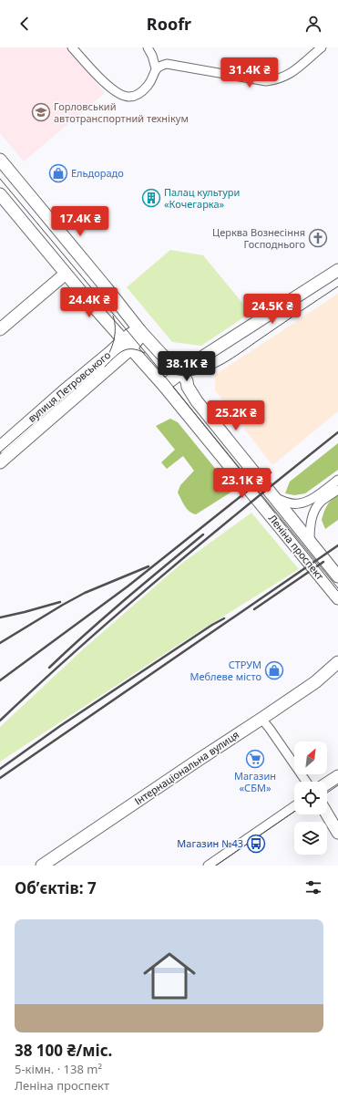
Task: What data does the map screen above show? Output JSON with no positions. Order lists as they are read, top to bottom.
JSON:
{
  "streets": {
    "main road": ["вулиця Петровського", "Леніна проспект", "Інтернаціональна вулиця"]
  },
  "crossings": [
    ["вулиця Петровського", "Леніна проспект"]
  ],
  "places": {
    "school or university": ["Горловський автотранспортний технікум"],
    "shop": ["Ельдорадо", "СТРУМ Меблеве місто"],
    "building": ["Палац культури «Кочегарка»"],
    "church": ["Церква Вознесіння Господнього"],
    "supermarket": ["Магазин «СБМ»"],
    "bus stop": ["Магазин №43"]
  },
  "north": "top right",
  "page": {
    "header": "Roofr",
    "price": [
      "31.4K ₴",
      "17.4K ₴",
      "24.4K ₴",
      "24.5K ₴",
      "38.1K ₴",
      "25.2K ₴",
      "23.1K ₴"
    ],
    "heading": "Об’єктів: 7",
    "list": [
      {
        "name": "38 100 ₴/міс.",
        "note": "5-кімн. · 138 m² · Леніна проспект"
      }
    ]
  }
}
